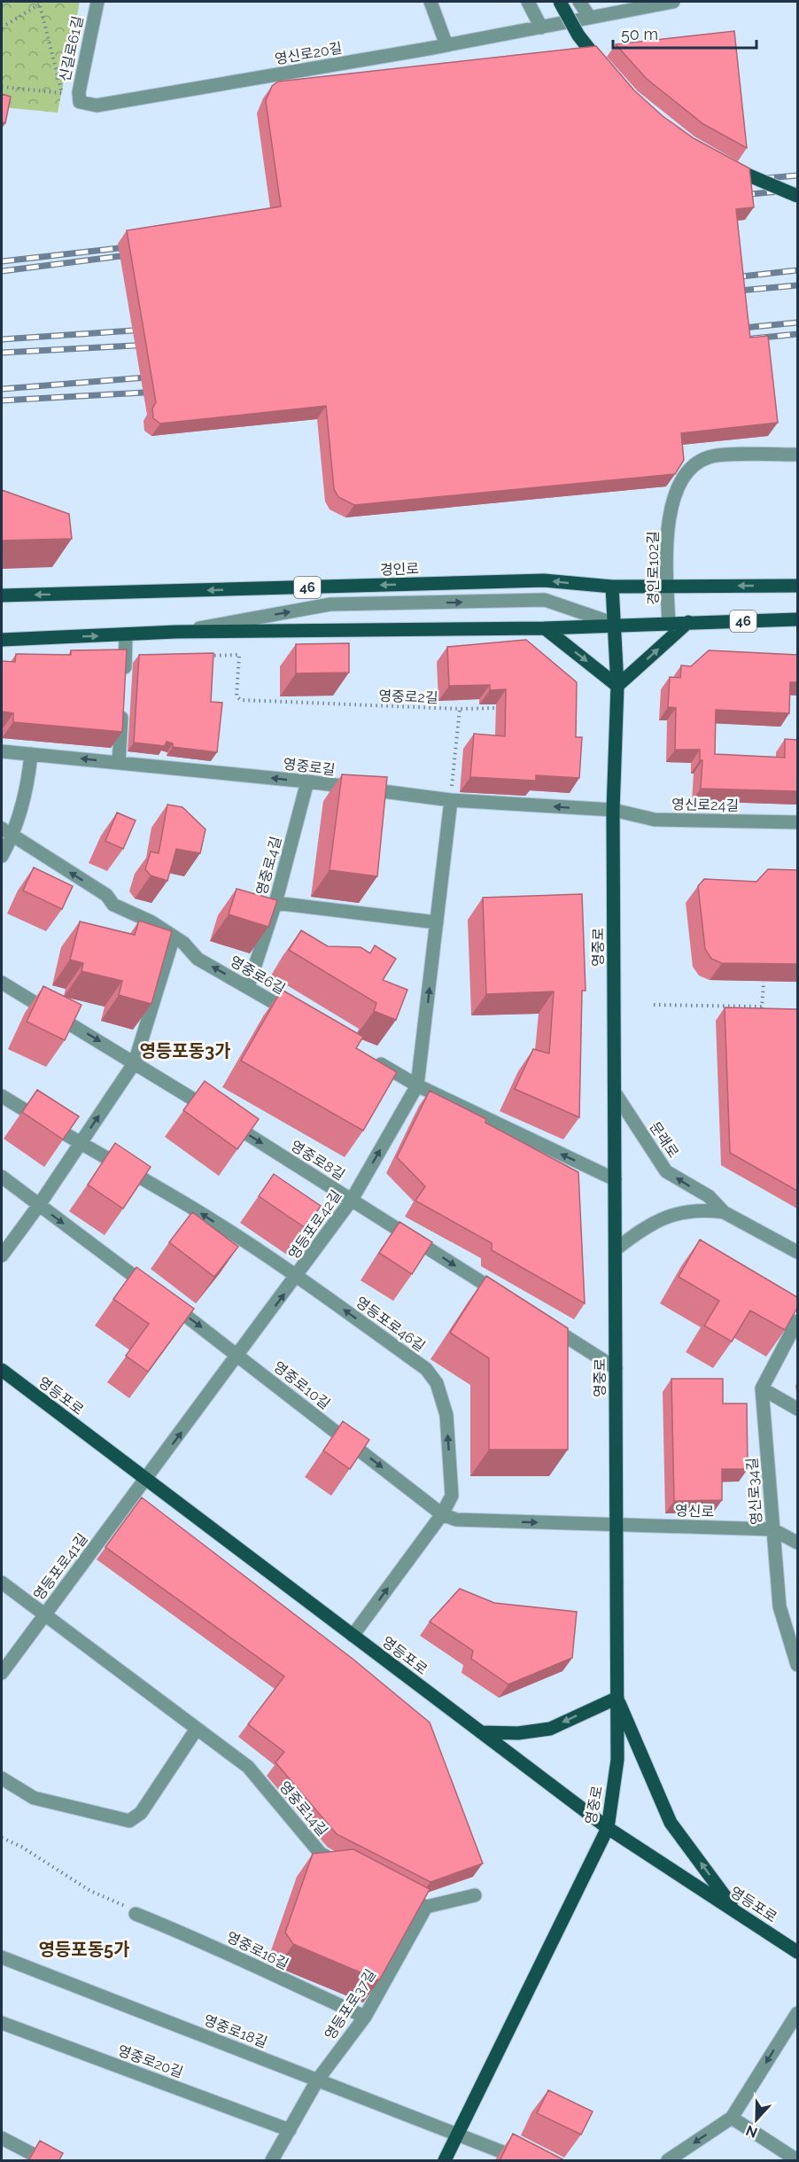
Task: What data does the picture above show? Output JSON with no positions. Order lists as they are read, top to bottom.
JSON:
{
  "streets": {
    "main road": [
      "경인로",
      "46",
      "영중로",
      "영등포로"
    ],
    "street": [
      "신길로61길",
      "영신로20길",
      "경인로102길",
      "영중로길",
      "영신로24길",
      "영중로4길",
      "영중로6길",
      "문래로",
      "영중로8길",
      "영등포로42길",
      "영등포로46길",
      "영중로10길",
      "영신로34길",
      "영신로",
      "영등포로41길",
      "영중로14길",
      "영중로16길",
      "영등포로37길",
      "영중로18길",
      "영중로20길"
    ],
    "path": ["영중로2길"]
  },
  "crossings": [
    ["신길로61길", "영신로20길"],
    ["경인로102길", "경인로"],
    ["경인로102길", "46"],
    ["경인로", "영중로"],
    ["46", "영중로"],
    ["영중로길", "영신로24길"],
    ["영중로길", "영중로4길"],
    ["영중로길", "영중로"],
    ["영중로길", "영등포로42길"],
    ["영신로24길", "영중로"],
    ["영중로4길", "영중로6길"],
    ["영중로", "문래로"],
    ["영중로", "영중로10길"],
    ["영중로", "영등포로"],
    ["영중로", "영신로"],
    ["영중로", "영중로18길"],
    ["영중로8길", "영등포로42길"],
    ["영등포로42길", "영등포로46길"],
    ["영등포로42길", "영중로10길"],
    ["영등포로42길", "영등포로"],
    ["영등포로42길", "영등포로41길"],
    ["영등포로46길", "영중로10길"],
    ["영등포로46길", "영등포로"],
    ["영중로10길", "영신로"],
    ["영등포로", "영등포로41길"],
    ["영신로34길", "영신로"],
    ["영등포로41길", "영중로14길"],
    ["영중로16길", "영등포로37길"],
    ["영등포로37길", "영중로18길"],
    ["영등포로37길", "영중로20길"]
  ],
  "one_way": [
    "영중로길",
    "영중로6길",
    "영중로8길",
    "영등포로42길",
    "영중로10길"
  ],
  "districts": ["영등포동3가", "영등포동5가"],
  "scale_bar": "50 m",
  "north": "bottom"
}
